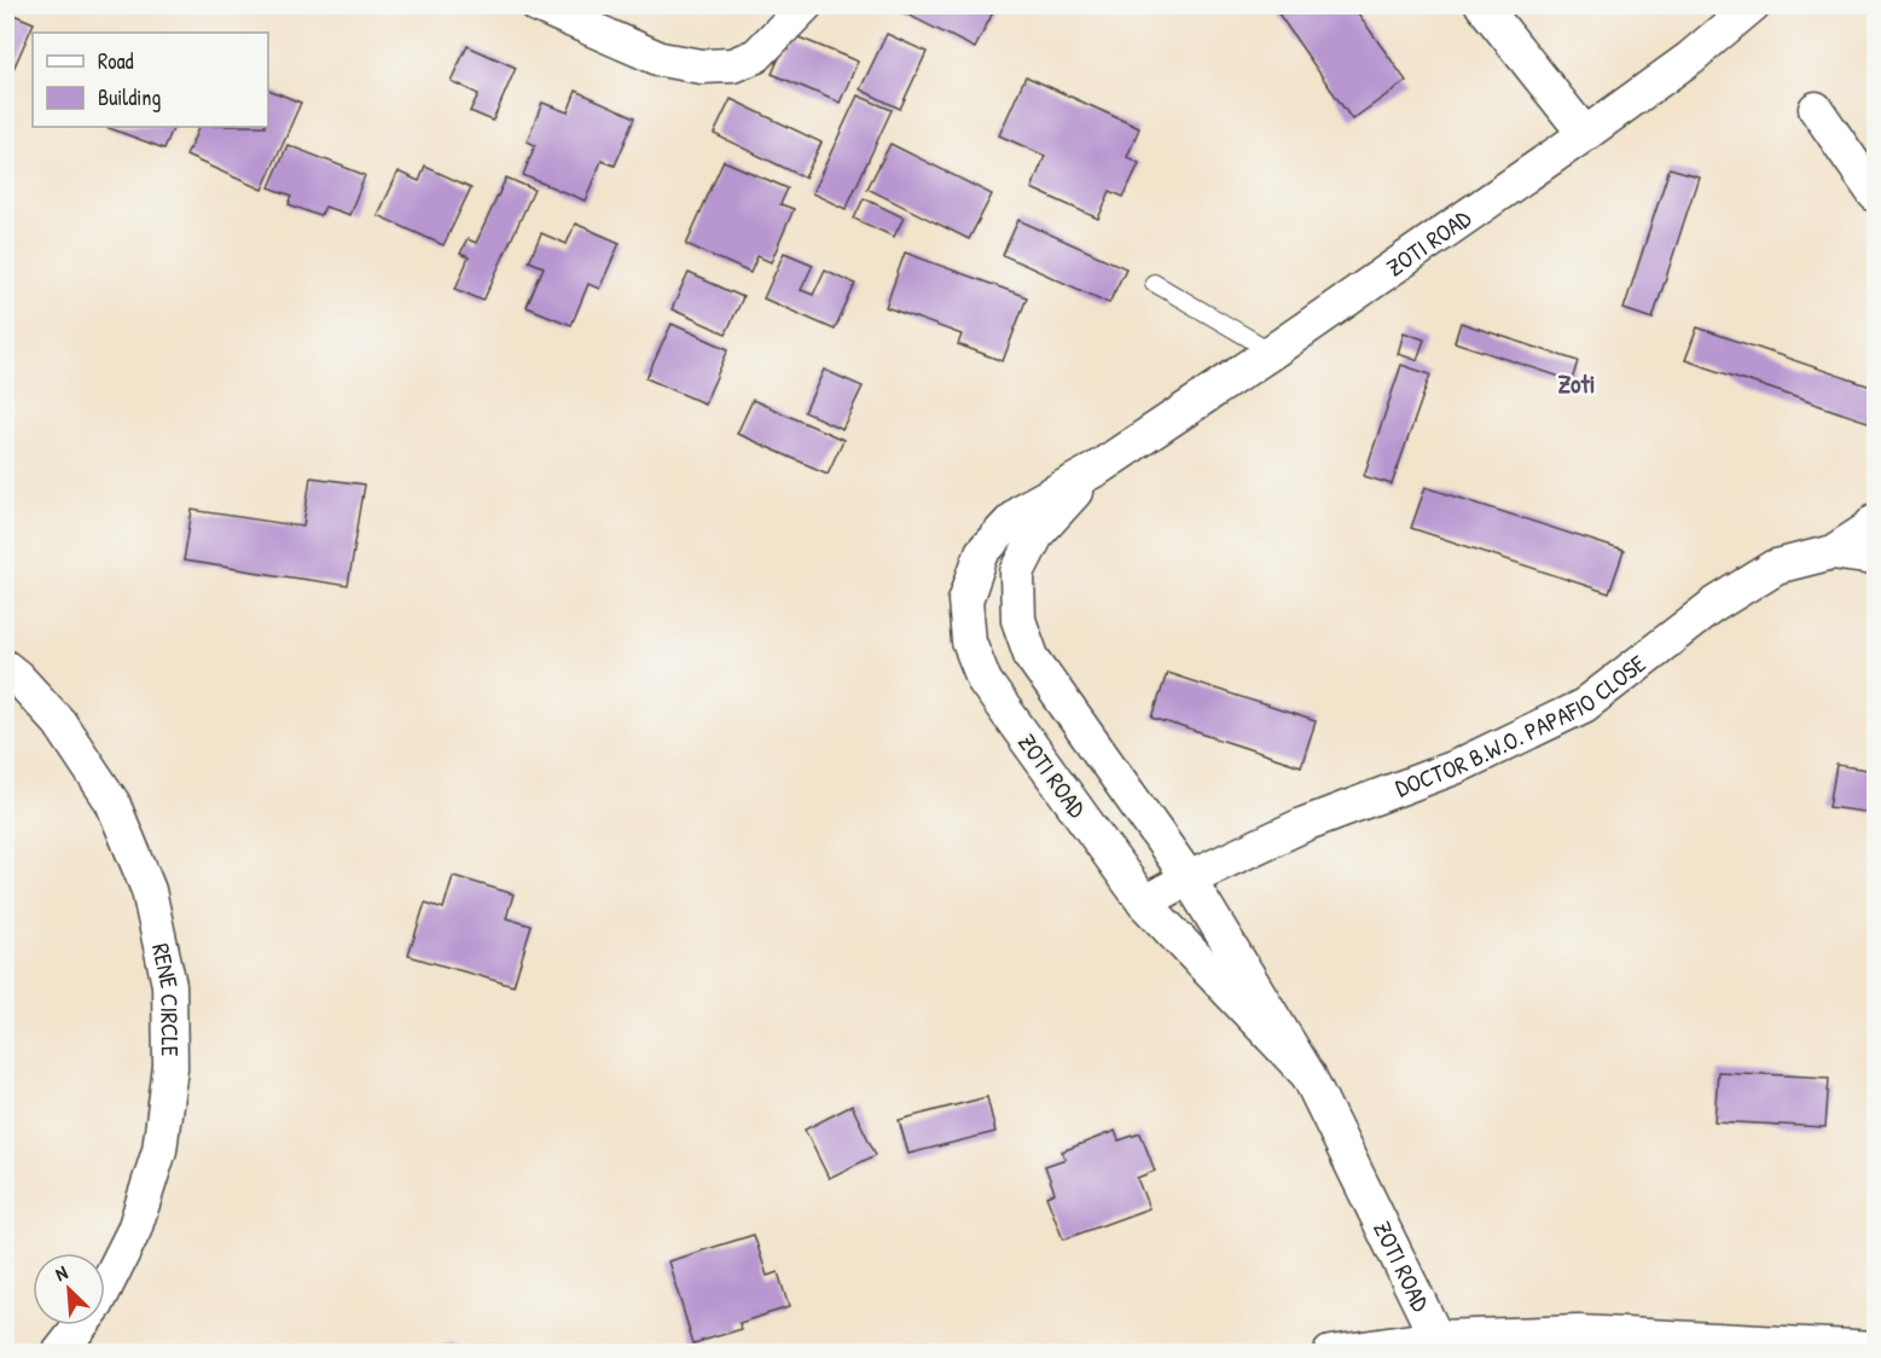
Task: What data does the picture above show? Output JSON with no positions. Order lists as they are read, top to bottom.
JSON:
{
  "streets": {
    "street": ["ZOTI ROAD", "DOCTOR B.W.O. PAPAFIO CLOSE", "RENE CIRCLE"]
  },
  "crossings": [
    ["ZOTI ROAD", "DOCTOR B.W.O. PAPAFIO CLOSE"]
  ],
  "districts": ["Zoti"],
  "legend": ["Road", "Building"],
  "north": "top left"
}
